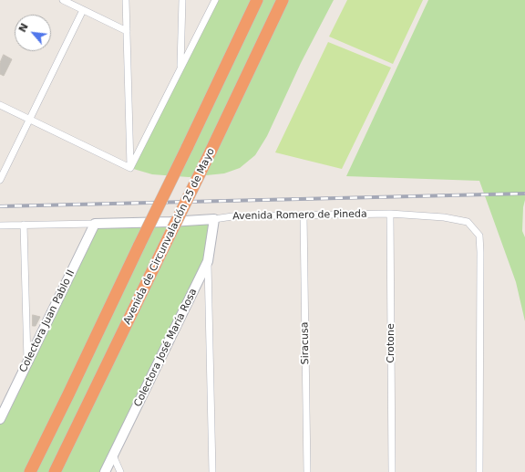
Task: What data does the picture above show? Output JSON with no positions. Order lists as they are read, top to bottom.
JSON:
{
  "streets": {
    "highway": ["Avenida de Circunvalación 25 de Mayo"],
    "main road": ["Avenida Romero de Pineda", "Colectora Juan Pablo II", "Colectora José María Rosa"],
    "street": ["Siracusa", "Crotone"]
  },
  "crossings": [
    ["Avenida Romero de Pineda", "Colectora Juan Pablo II"],
    ["Avenida Romero de Pineda", "Siracusa"],
    ["Avenida Romero de Pineda", "Crotone"],
    ["Avenida Romero de Pineda", "Colectora José María Rosa"]
  ],
  "north": "top left"
}
